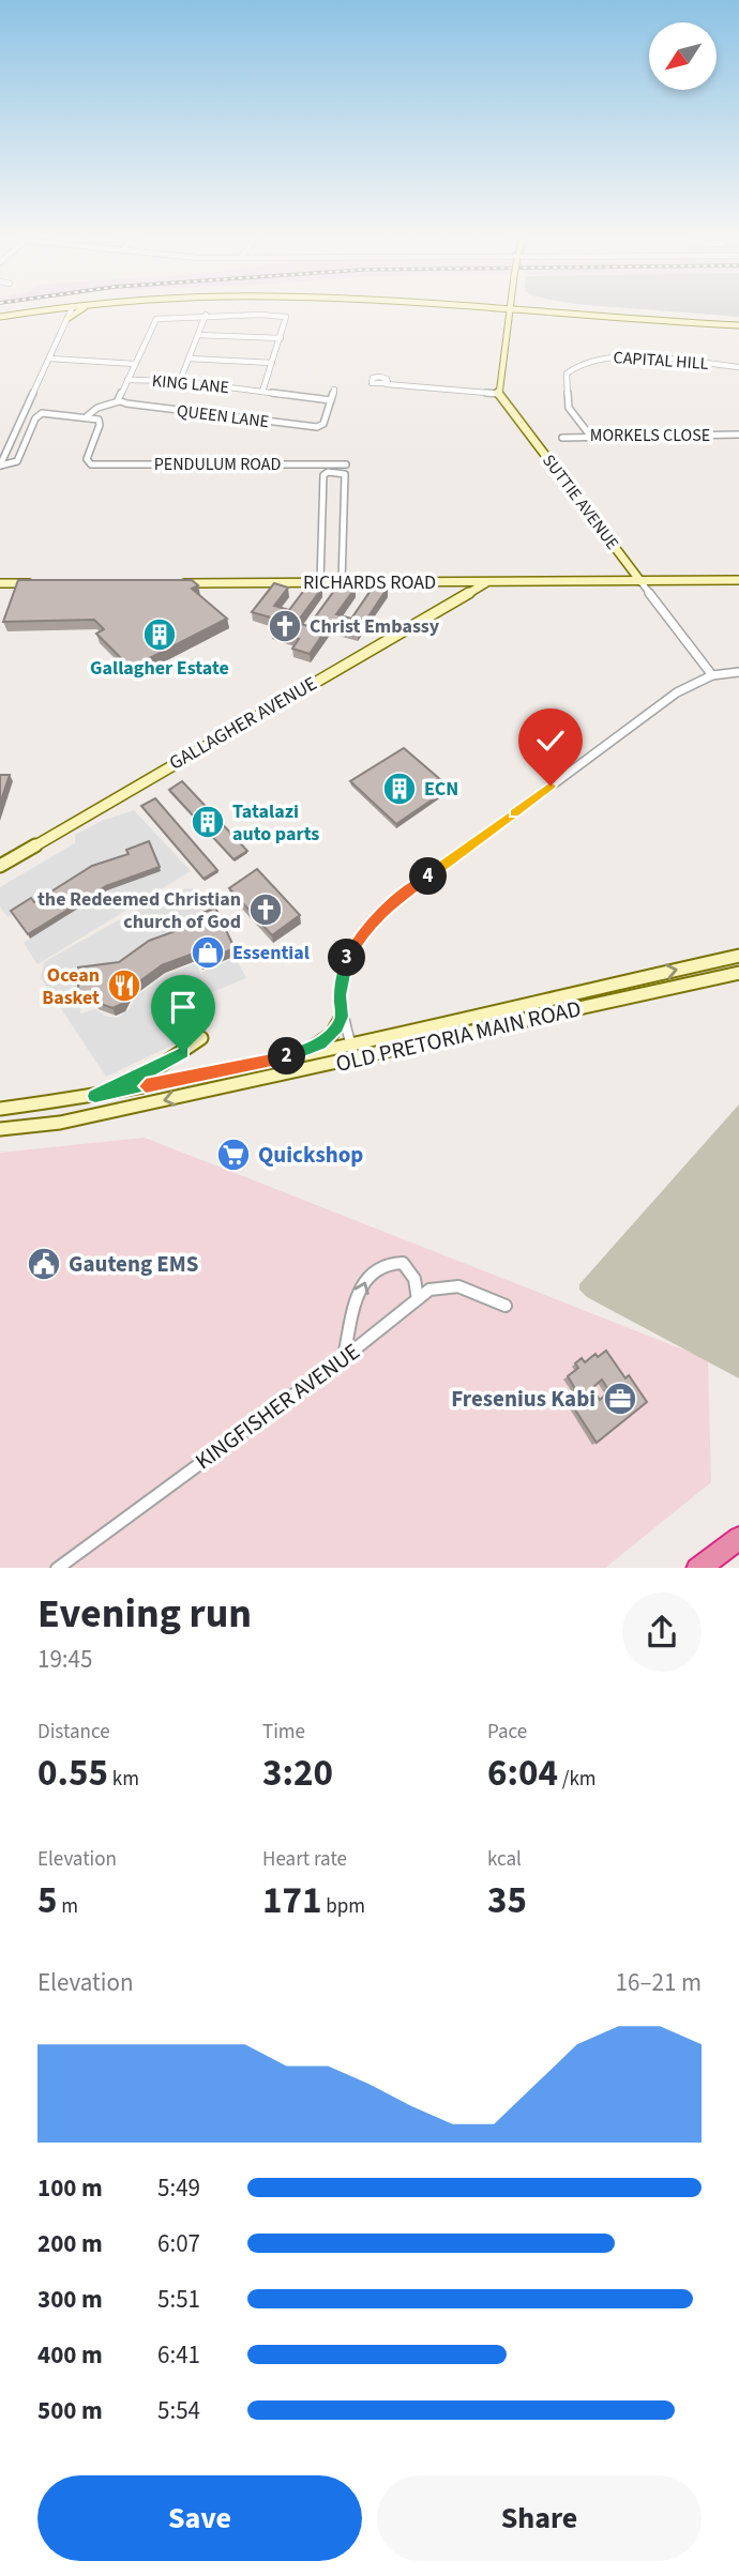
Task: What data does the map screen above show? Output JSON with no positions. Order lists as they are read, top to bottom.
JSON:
{
  "streets": {
    "main road": [
      "SUTTIE AVENUE",
      "RICHARDS ROAD",
      "GALLAGHER AVENUE",
      "OLD PRETORIA MAIN ROAD"
    ],
    "street": [
      "CAPITAL HILL",
      "KING LANE",
      "QUEEN LANE",
      "MORKELS CLOSE",
      "PENDULUM ROAD",
      "KINGFISHER AVENUE"
    ]
  },
  "crossings": [
    ["CAPITAL HILL", "MORKELS CLOSE"],
    ["KING LANE", "QUEEN LANE"],
    ["SUTTIE AVENUE", "RICHARDS ROAD"],
    ["RICHARDS ROAD", "GALLAGHER AVENUE"]
  ],
  "places": {
    "church": ["Christ Embassy", "the Redeemed Christian church of God"],
    "building": ["Gallagher Estate", "ECN", "Tatalazi auto parts"],
    "shop": ["Essential"],
    "restaurant": ["Ocean Basket"],
    "supermarket": ["Quickshop"],
    "public building": ["Gauteng EMS"],
    "office": ["Fresenius Kabi"]
  },
  "north": "bottom left",
  "page": {
    "pins": ["4", "3", "2"],
    "heading": ["Evening run", "19:45"],
    "stats": [
      ["Distance", "0.55 km"],
      ["Time", "3:20"],
      ["Pace", "6:04 /km"],
      ["Elevation", "5 m"],
      ["Heart rate", "171 bpm"],
      ["kcal", "35"]
    ],
    "chart": ["Elevation", "16–21 m"],
    "list": [
      {
        "name": "100 m",
        "note": "5:49"
      },
      {
        "name": "200 m",
        "note": "6:07"
      },
      {
        "name": "300 m",
        "note": "5:51"
      },
      {
        "name": "400 m",
        "note": "6:41"
      },
      {
        "name": "500 m",
        "note": "5:54"
      }
    ],
    "buttons": ["Save", "Share"]
  }
}
